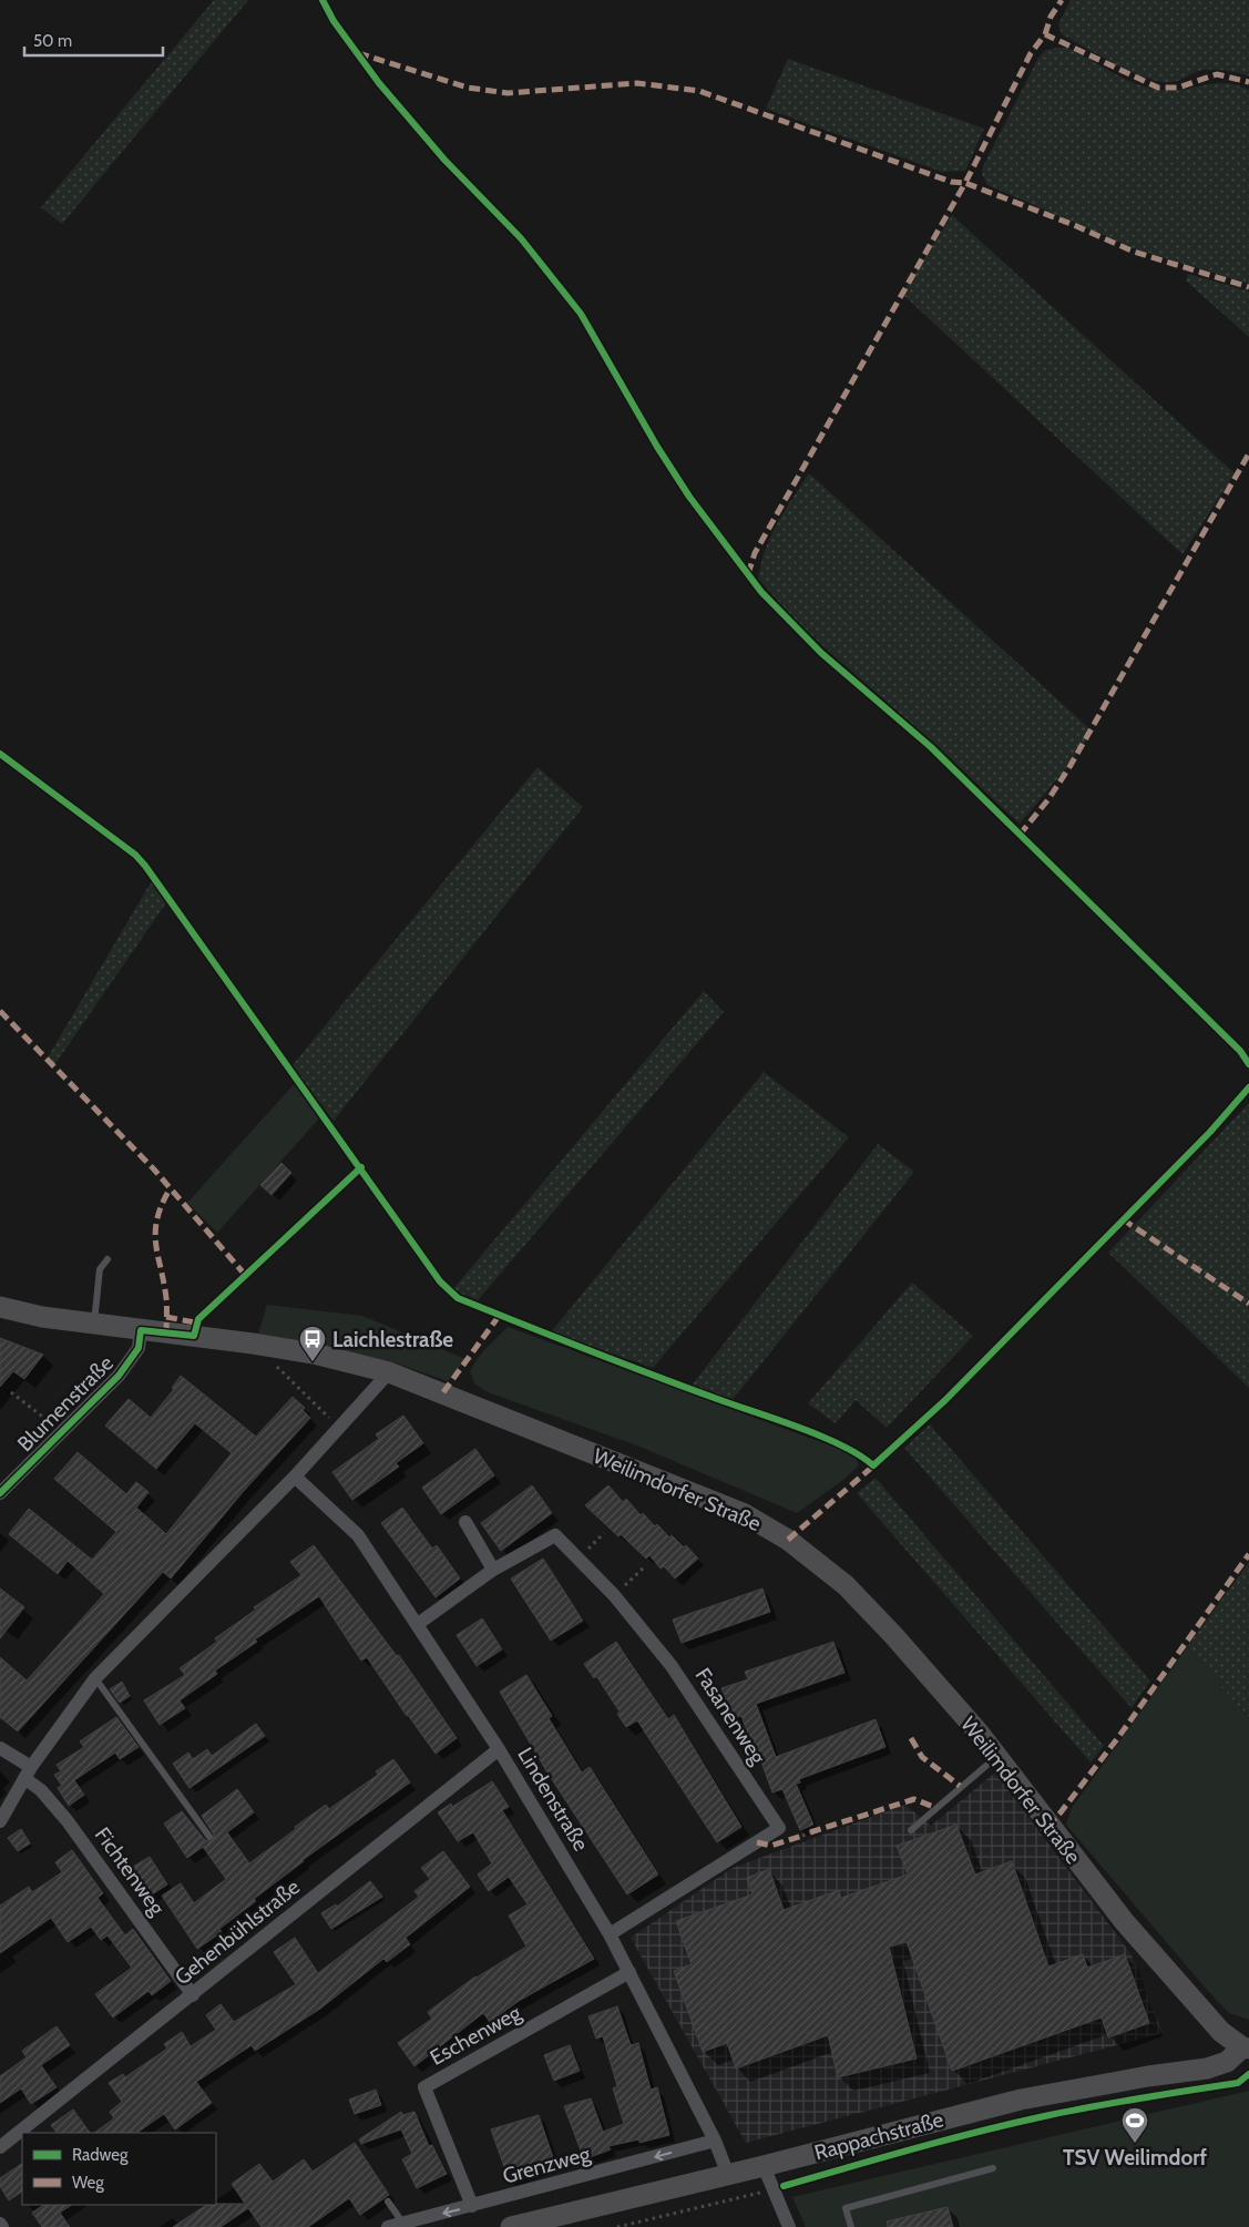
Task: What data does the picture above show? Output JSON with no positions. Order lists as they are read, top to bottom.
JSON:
{
  "streets": {
    "main road": ["Weilimdorfer Straße", "Rappachstraße"],
    "street": [
      "Blumenstraße",
      "Fasanenweg",
      "Lindenstraße",
      "Fichtenweg",
      "Gehenbühlstraße",
      "Eschenweg",
      "Grenzweg"
    ]
  },
  "crossings": [
    ["Blumenstraße", "Weilimdorfer Straße"],
    ["Weilimdorfer Straße", "Rappachstraße"],
    ["Fasanenweg", "Lindenstraße"],
    ["Lindenstraße", "Gehenbühlstraße"],
    ["Lindenstraße", "Eschenweg"],
    ["Lindenstraße", "Rappachstraße"],
    ["Lindenstraße", "Grenzweg"],
    ["Fichtenweg", "Gehenbühlstraße"],
    ["Eschenweg", "Grenzweg"]
  ],
  "one_way": ["Grenzweg"],
  "places": {
    "bus stop": ["Laichlestraße"],
    "sports": ["TSV Weilimdorf"]
  },
  "legend": ["Radweg", "Weg"],
  "scale_bar": "50 m"
}
